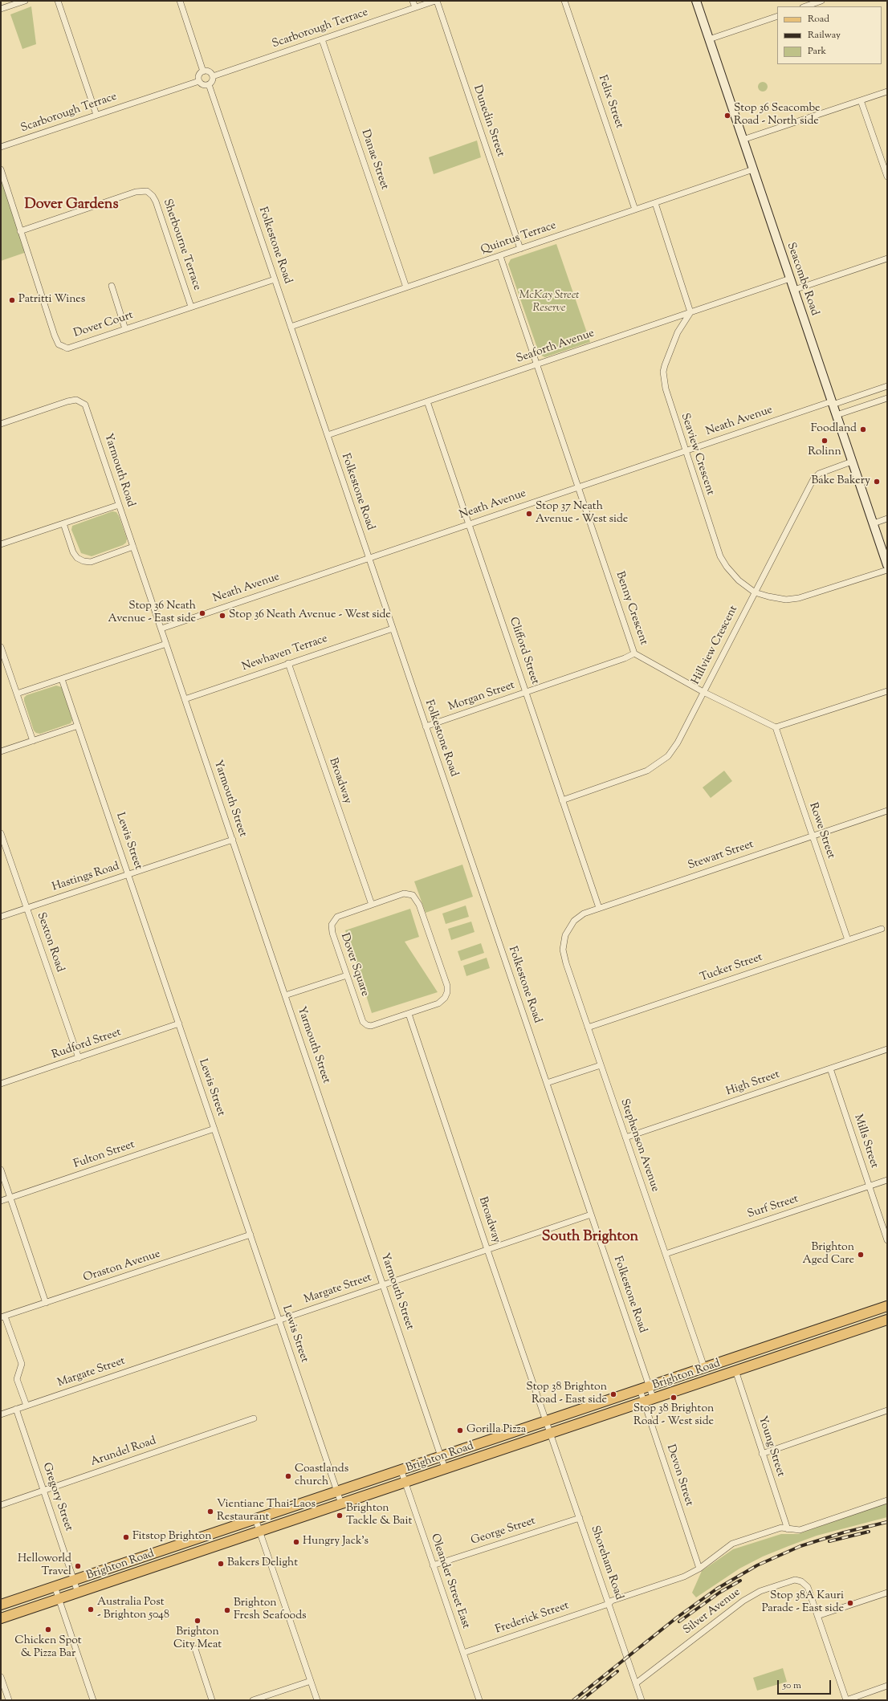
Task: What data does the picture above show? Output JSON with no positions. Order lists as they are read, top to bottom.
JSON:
{
  "streets": {
    "main road": ["Seacombe Road", "Brighton Road"],
    "street": [
      "Scarborough Terrace",
      "Felix Street",
      "Dunedin Street",
      "Danae Street",
      "Quintus Terrace",
      "Sherbourne Terrace",
      "Folkestone Road",
      "Dover Court",
      "Seaforth Avenue",
      "Neath Avenue",
      "Seaview Crescent",
      "Yarmouth Road",
      "Benny Crescent",
      "Hillview Crescent",
      "Clifford Street",
      "Newhaven Terrace",
      "Morgan Street",
      "Broadway",
      "Yarmouth Street",
      "Rowe Street",
      "Lewis Street",
      "Stewart Street",
      "Hastings Road",
      "Sexton Road",
      "Dover Square",
      "Tucker Street",
      "Rudford Street",
      "High Street",
      "Mills Street",
      "Stephenson Avenue",
      "Fulton Street",
      "Surf Street",
      "Oraston Avenue",
      "Margate Street",
      "Young Street",
      "Arundel Road",
      "Devon Street",
      "Gregory Street",
      "George Street",
      "Shoreham Road",
      "Oleander Street East",
      "Silver Avenue",
      "Frederick Street"
    ]
  },
  "crossings": [
    ["Scarborough Terrace", "Dunedin Street"],
    ["Scarborough Terrace", "Danae Street"],
    ["Scarborough Terrace", "Folkestone Road"],
    ["Felix Street", "Quintus Terrace"],
    ["Dunedin Street", "Quintus Terrace"],
    ["Danae Street", "Quintus Terrace"],
    ["Quintus Terrace", "Folkestone Road"],
    ["Quintus Terrace", "Seacombe Road"],
    ["Quintus Terrace", "Benny Crescent"],
    ["Sherbourne Terrace", "Dover Court"],
    ["Folkestone Road", "Dover Court"],
    ["Folkestone Road", "Seaforth Avenue"],
    ["Folkestone Road", "Neath Avenue"],
    ["Folkestone Road", "Newhaven Terrace"],
    ["Folkestone Road", "Morgan Street"],
    ["Folkestone Road", "Margate Street"],
    ["Folkestone Road", "Brighton Road"],
    ["Folkestone Road", "Devon Street"],
    ["Seacombe Road", "Seaforth Avenue"],
    ["Seacombe Road", "Neath Avenue"],
    ["Seacombe Road", "Hillview Crescent"],
    ["Seaforth Avenue", "Seaview Crescent"],
    ["Seaforth Avenue", "Benny Crescent"],
    ["Seaforth Avenue", "Clifford Street"],
    ["Neath Avenue", "Seaview Crescent"],
    ["Neath Avenue", "Yarmouth Road"],
    ["Neath Avenue", "Benny Crescent"],
    ["Neath Avenue", "Clifford Street"],
    ["Neath Avenue", "Yarmouth Street"],
    ["Seaview Crescent", "Hillview Crescent"],
    ["Yarmouth Road", "Yarmouth Street"],
    ["Benny Crescent", "Hillview Crescent"],
    ["Benny Crescent", "Morgan Street"],
    ["Benny Crescent", "Rowe Street"],
    ["Hillview Crescent", "Clifford Street"],
    ["Clifford Street", "Morgan Street"],
    ["Clifford Street", "Stewart Street"],
    ["Newhaven Terrace", "Broadway"],
    ["Newhaven Terrace", "Yarmouth Street"],
    ["Broadway", "Dover Square"],
    ["Broadway", "Margate Street"],
    ["Broadway", "Brighton Road"],
    ["Broadway", "Shoreham Road"],
    ["Yarmouth Street", "Hastings Road"],
    ["Yarmouth Street", "Margate Street"],
    ["Yarmouth Street", "Brighton Road"],
    ["Rowe Street", "Stewart Street"],
    ["Rowe Street", "Tucker Street"],
    ["Lewis Street", "Hastings Road"],
    ["Lewis Street", "Rudford Street"],
    ["Lewis Street", "Fulton Street"],
    ["Lewis Street", "Oraston Avenue"],
    ["Lewis Street", "Margate Street"],
    ["Lewis Street", "Brighton Road"],
    ["Stewart Street", "Stephenson Avenue"],
    ["Hastings Road", "Sexton Road"],
    ["Sexton Road", "Rudford Street"],
    ["Tucker Street", "Stephenson Avenue"],
    ["High Street", "Mills Street"],
    ["High Street", "Stephenson Avenue"],
    ["Mills Street", "Surf Street"],
    ["Stephenson Avenue", "Surf Street"],
    ["Stephenson Avenue", "Brighton Road"],
    ["Margate Street", "Gregory Street"],
    ["Brighton Road", "Young Street"],
    ["Brighton Road", "Devon Street"],
    ["Brighton Road", "Gregory Street"],
    ["Brighton Road", "Shoreham Road"],
    ["Brighton Road", "Oleander Street East"],
    ["Young Street", "Frederick Street"],
    ["Arundel Road", "Gregory Street"],
    ["Devon Street", "Frederick Street"],
    ["George Street", "Shoreham Road"],
    ["George Street", "Oleander Street East"],
    ["Shoreham Road", "Silver Avenue"],
    ["Shoreham Road", "Frederick Street"],
    ["Oleander Street East", "Frederick Street"]
  ],
  "districts": ["Dover Gardens", "South Brighton"],
  "parks": ["McKay Street Reserve"],
  "places": [
    "Stop 36 Seacombe Road - North side",
    "Patritti Wines",
    "Foodland",
    "Rolinn",
    "Bake Bakery",
    "Stop 37 Neath Avenue - West side",
    "Stop 36 Neath Avenue - East side",
    "Stop 36 Neath Avenue - West side",
    "Brighton Aged Care",
    "Stop 38 Brighton Road - East side",
    "Stop 38 Brighton Road - West side",
    "Gorilla Pizza",
    "Coastlands church",
    "Vientiane Thai-Laos Restaurant",
    "Brighton Tackle & Bait",
    "Fitstop Brighton",
    "Hungry Jack's",
    "Bakers Delight",
    "Helloworld Travel",
    "Stop 38A Kauri Parade - East side",
    "Australia Post - Brighton 5048",
    "Brighton Fresh Seafoods",
    "Brighton City Meat",
    "Chicken Spot & Pizza Bar"
  ],
  "legend": ["Road", "Railway", "Park"],
  "scale_bar": "50 m"
}
